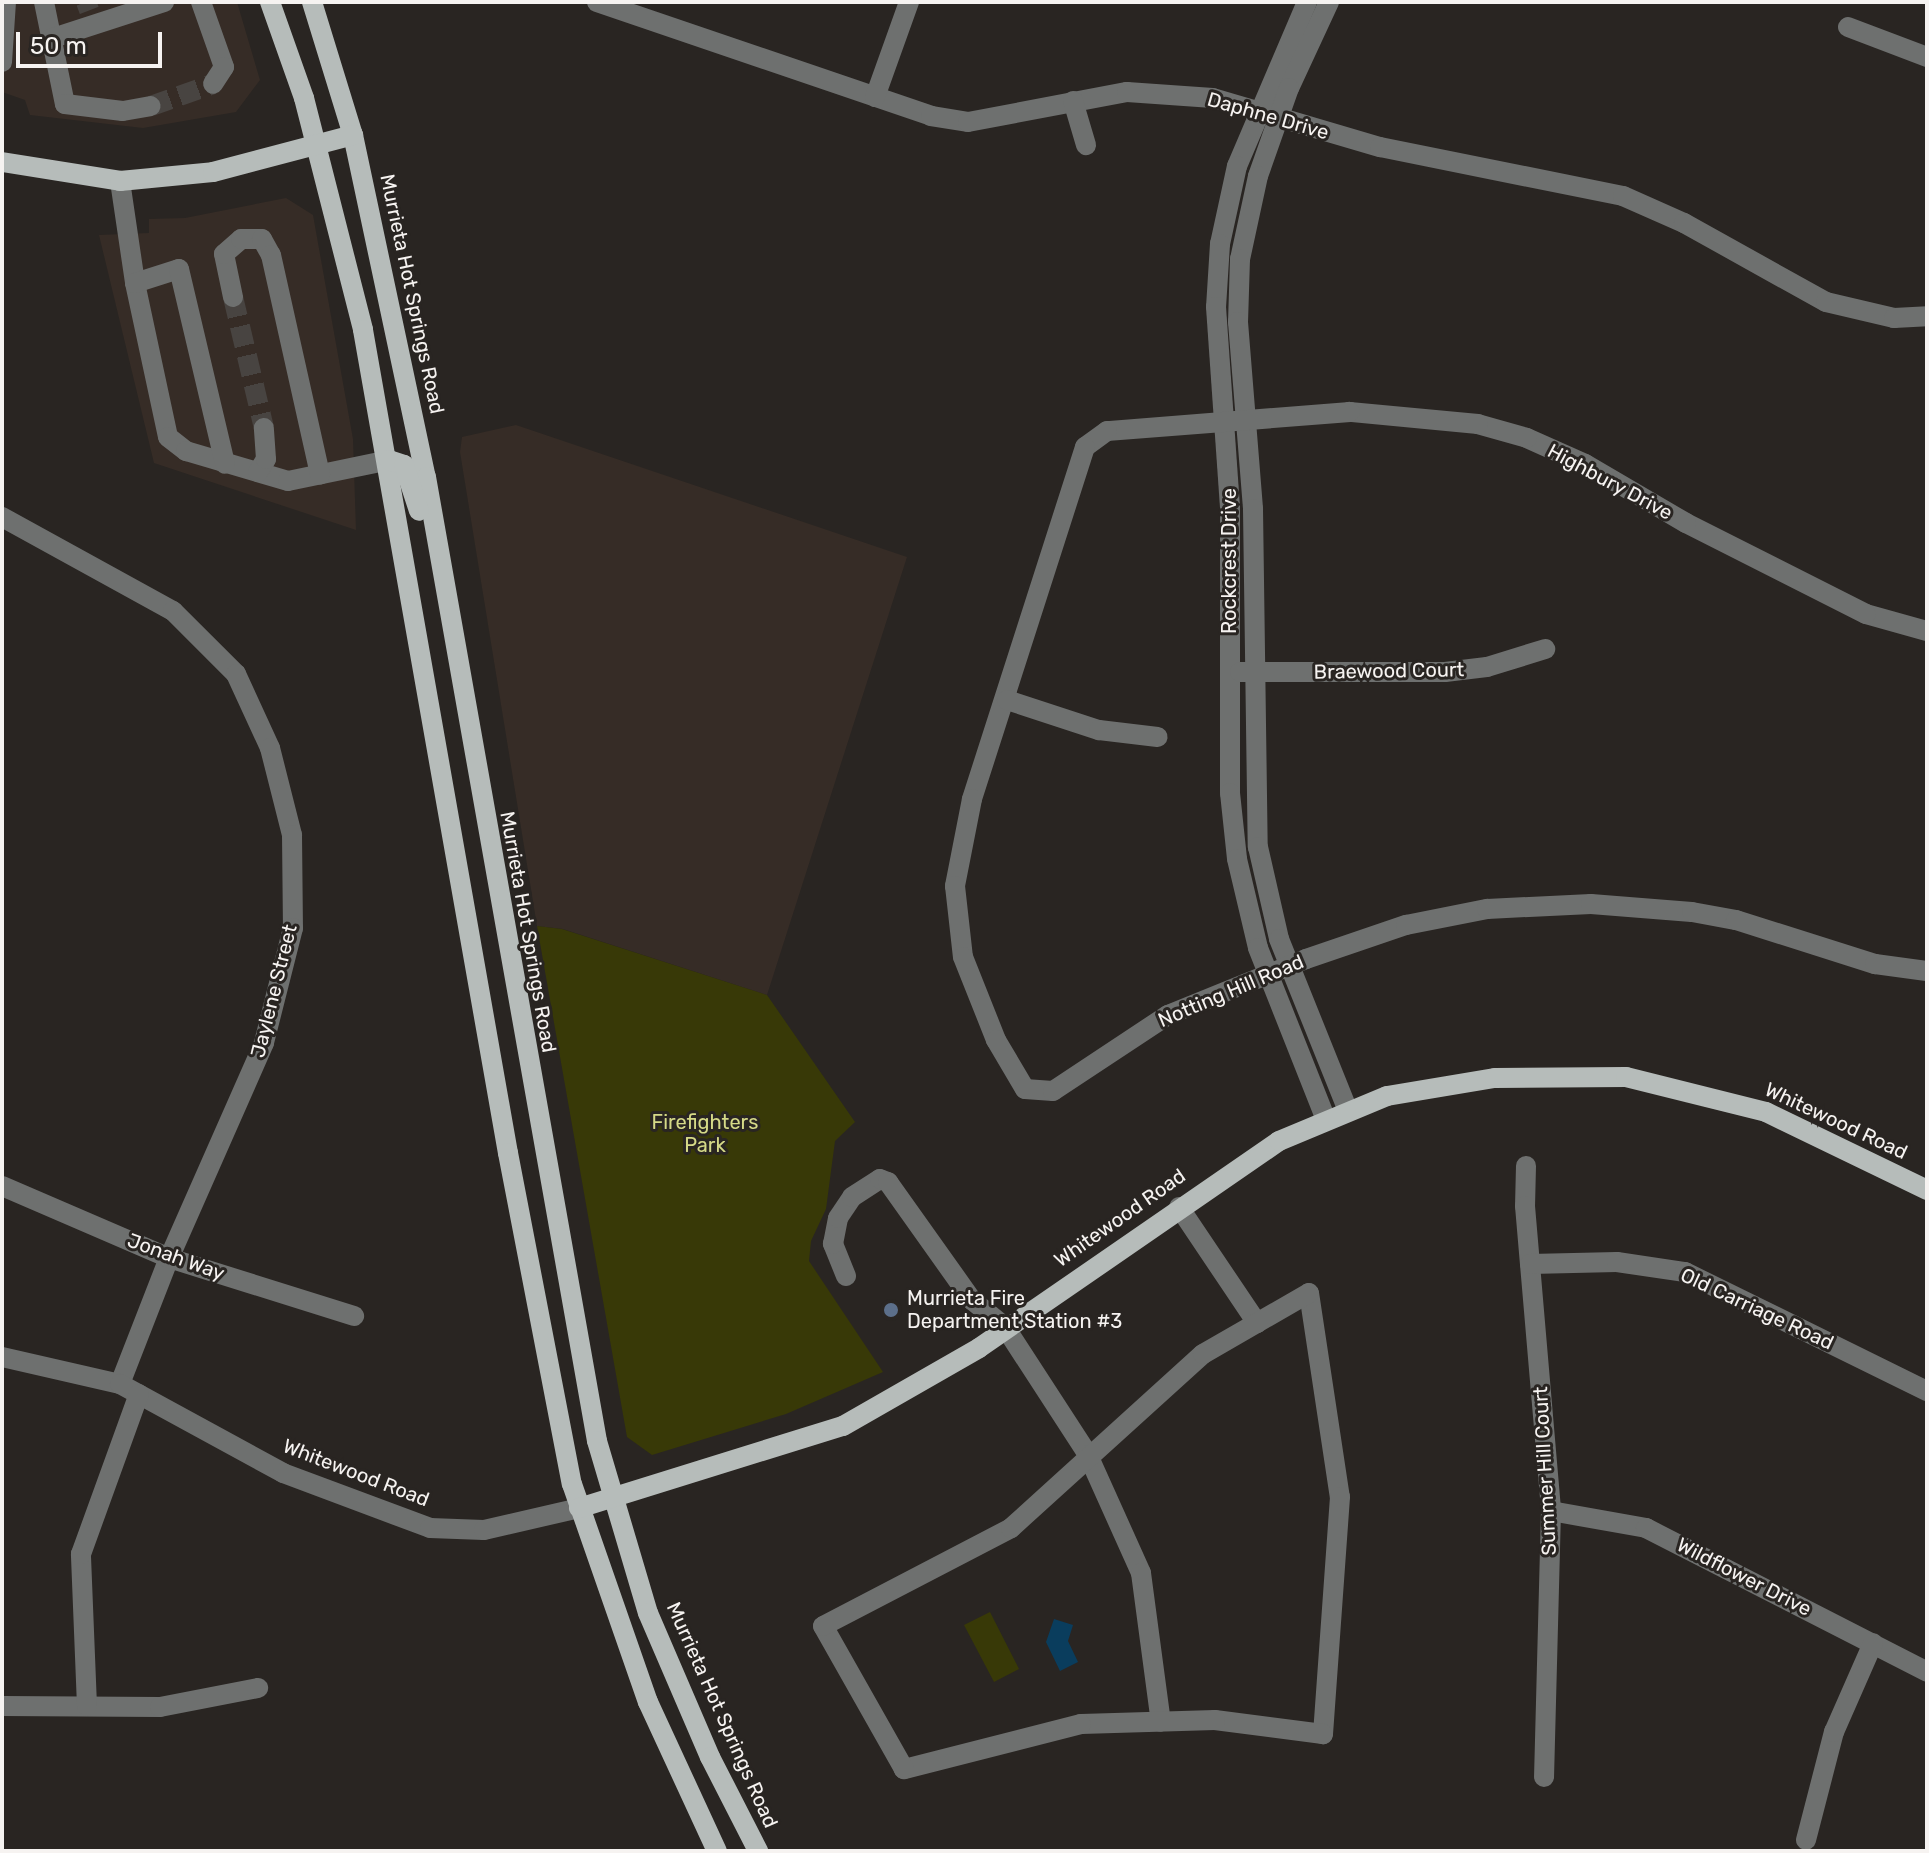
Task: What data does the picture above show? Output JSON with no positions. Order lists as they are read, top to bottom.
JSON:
{
  "streets": {
    "main road": ["Murrieta Hot Springs Road", "Whitewood Road"],
    "street": [
      "Daphne Drive",
      "Highbury Drive",
      "Rockcrest Drive",
      "Braewood Court",
      "Jaylene Street",
      "Notting Hill Road",
      "Jonah Way",
      "Old Carriage Road",
      "Summer Hill Court",
      "Wildflower Drive"
    ]
  },
  "crossings": [
    ["Daphne Drive", "Rockcrest Drive"],
    ["Murrieta Hot Springs Road", "Whitewood Road"],
    ["Highbury Drive", "Rockcrest Drive"],
    ["Highbury Drive", "Notting Hill Road"],
    ["Rockcrest Drive", "Braewood Court"],
    ["Rockcrest Drive", "Notting Hill Road"],
    ["Rockcrest Drive", "Whitewood Road"],
    ["Jaylene Street", "Whitewood Road"],
    ["Jaylene Street", "Jonah Way"],
    ["Old Carriage Road", "Summer Hill Court"],
    ["Summer Hill Court", "Wildflower Drive"]
  ],
  "parks": ["Firefighters Park"],
  "places": ["Murrieta Fire Department Station #3"],
  "scale_bar": "50 m"
}
